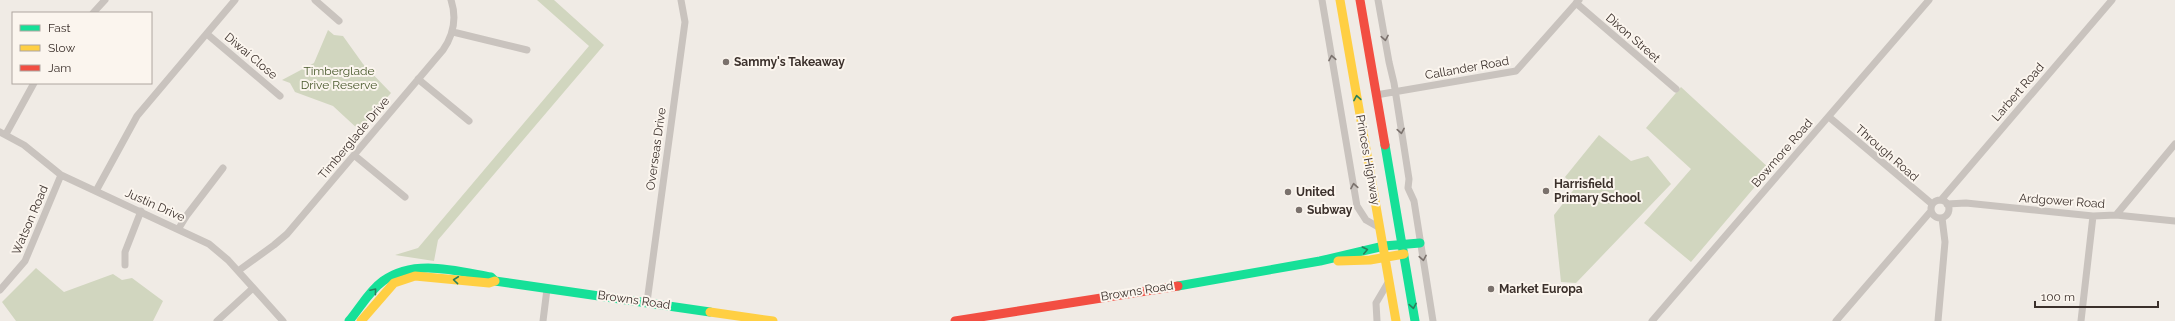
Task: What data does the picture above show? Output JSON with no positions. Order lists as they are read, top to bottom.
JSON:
{
  "streets": {
    "main road": ["Princes Highway", "Browns Road"],
    "street": [
      "Dixon Street",
      "Diwai Close",
      "Callander Road",
      "Larbert Road",
      "Timberglade Drive",
      "Overseas Drive",
      "Bowmore Road",
      "Through Road",
      "Ardgower Road",
      "Justin Drive",
      "Watson Road"
    ]
  },
  "crossings": [
    ["Dixon Street", "Callander Road"],
    ["Callander Road", "Princes Highway"],
    ["Larbert Road", "Through Road"],
    ["Larbert Road", "Ardgower Road"],
    ["Timberglade Drive", "Justin Drive"],
    ["Overseas Drive", "Browns Road"],
    ["Bowmore Road", "Through Road"],
    ["Through Road", "Ardgower Road"],
    ["Princes Highway", "Browns Road"],
    ["Justin Drive", "Watson Road"]
  ],
  "parks": ["Timberglade Drive Reserve"],
  "places": [
    "Sammy's Takeaway",
    "Harrisfield Primary School",
    "United",
    "Subway",
    "Market Europa"
  ],
  "legend": ["Fast", "Slow", "Jam"],
  "scale_bar": "100 m"
}
